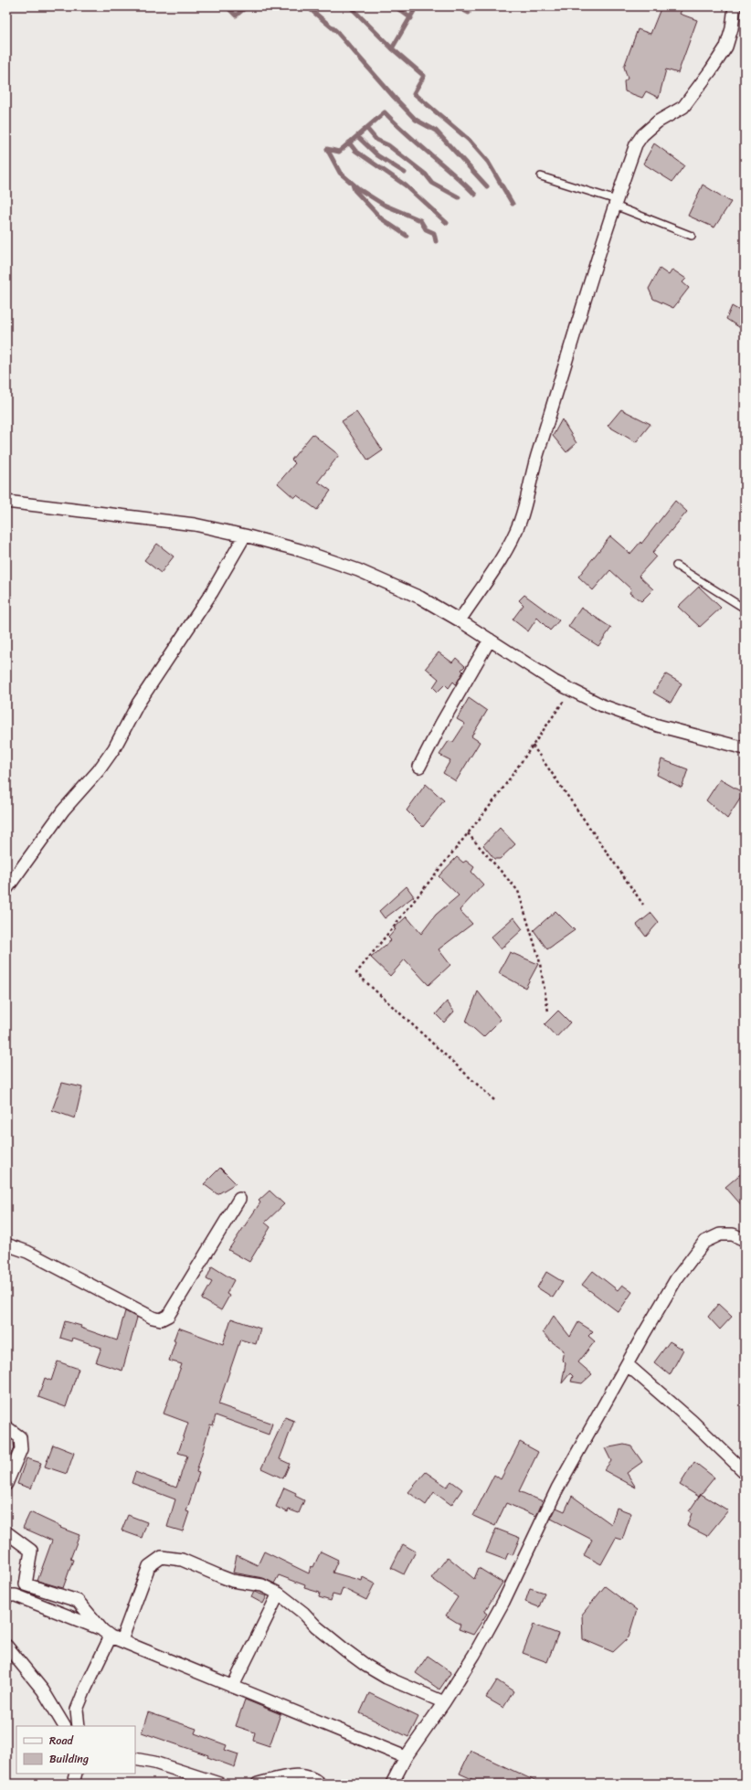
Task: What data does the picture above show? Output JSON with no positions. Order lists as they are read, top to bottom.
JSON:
{
  "legend": ["Road", "Building"]
}
